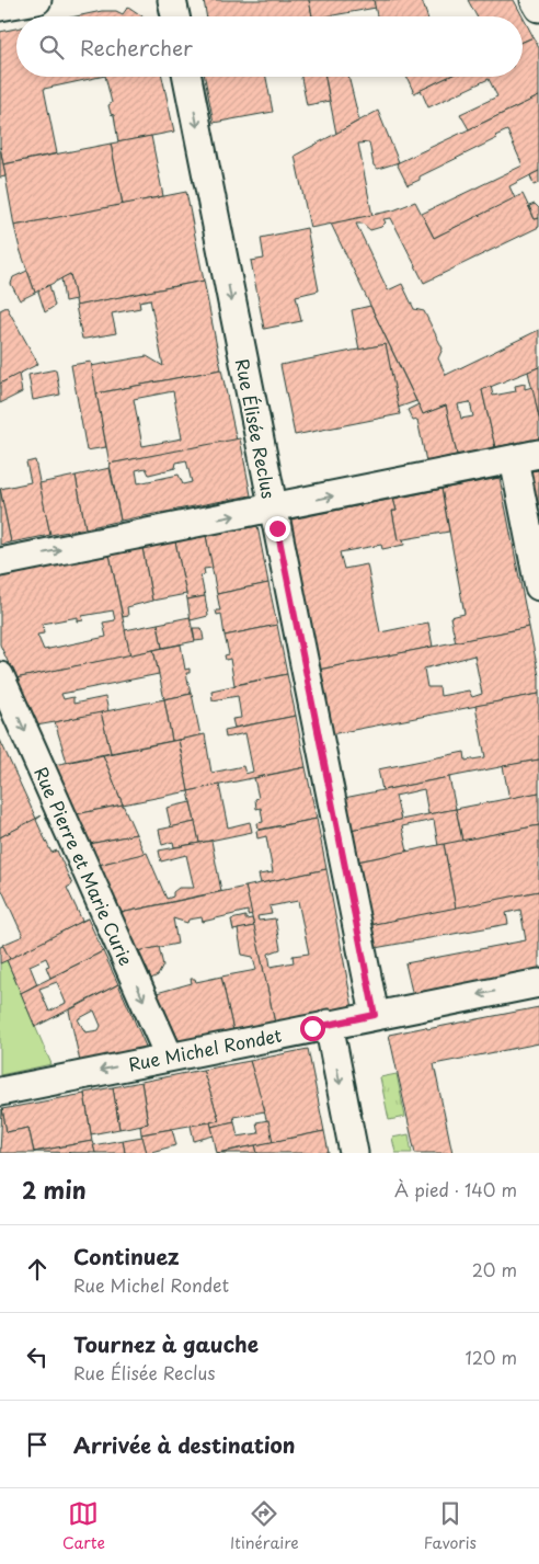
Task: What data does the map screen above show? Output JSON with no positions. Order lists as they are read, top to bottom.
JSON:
{
  "streets": {
    "street": ["Rue Élisée Reclus", "Rue Pierre et Marie Curie", "Rue Michel Rondet"]
  },
  "crossings": [
    ["Rue Élisée Reclus", "Rue Michel Rondet"],
    ["Rue Pierre et Marie Curie", "Rue Michel Rondet"]
  ],
  "one_way": ["Rue Élisée Reclus", "Rue Pierre et Marie Curie", "Rue Michel Rondet"],
  "page": {
    "search": "Rechercher",
    "heading": ["2 min", "À pied · 140 m"],
    "list": [
      ["Continuez", "Rue Michel Rondet", "20 m"],
      ["Tournez à gauche", "Rue Élisée Reclus", "120 m"],
      "Arrivée à destination"
    ],
    "nav": ["Carte", "Itinéraire", "Favoris"]
  }
}
